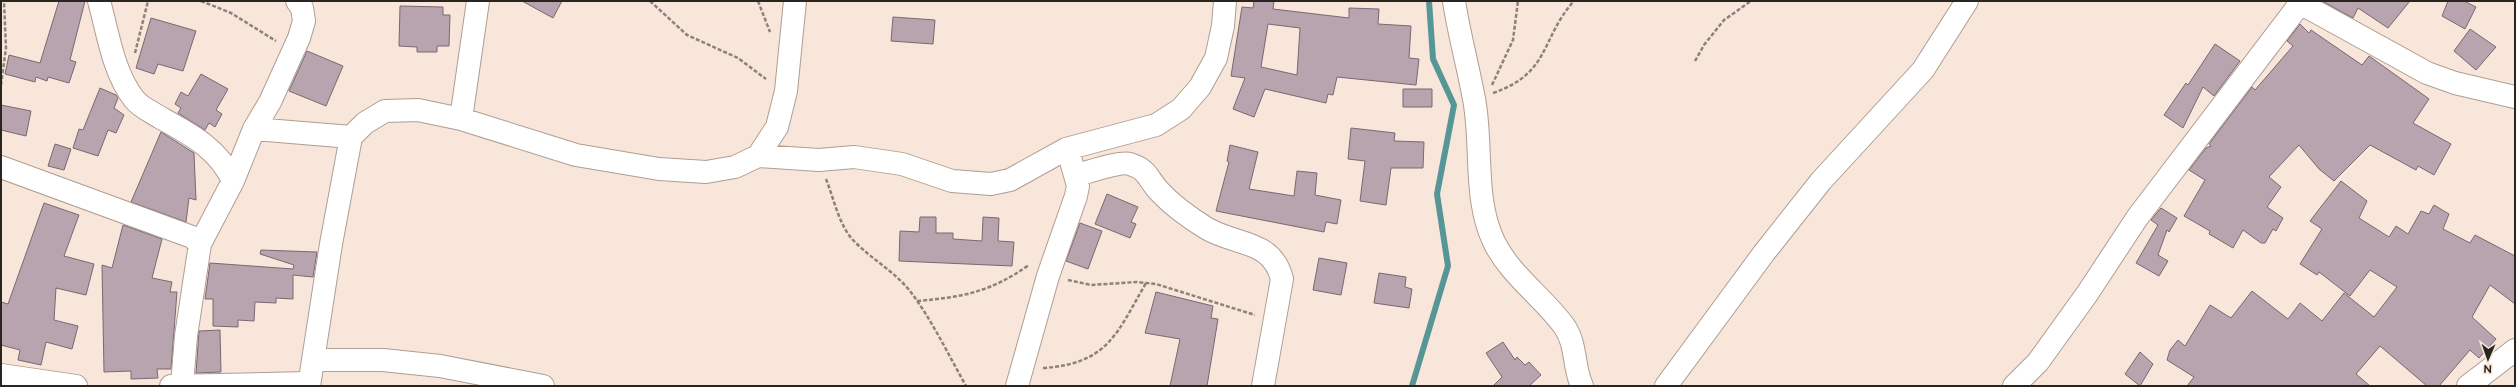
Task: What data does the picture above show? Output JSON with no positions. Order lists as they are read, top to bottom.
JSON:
{
  "north": "bottom"
}
